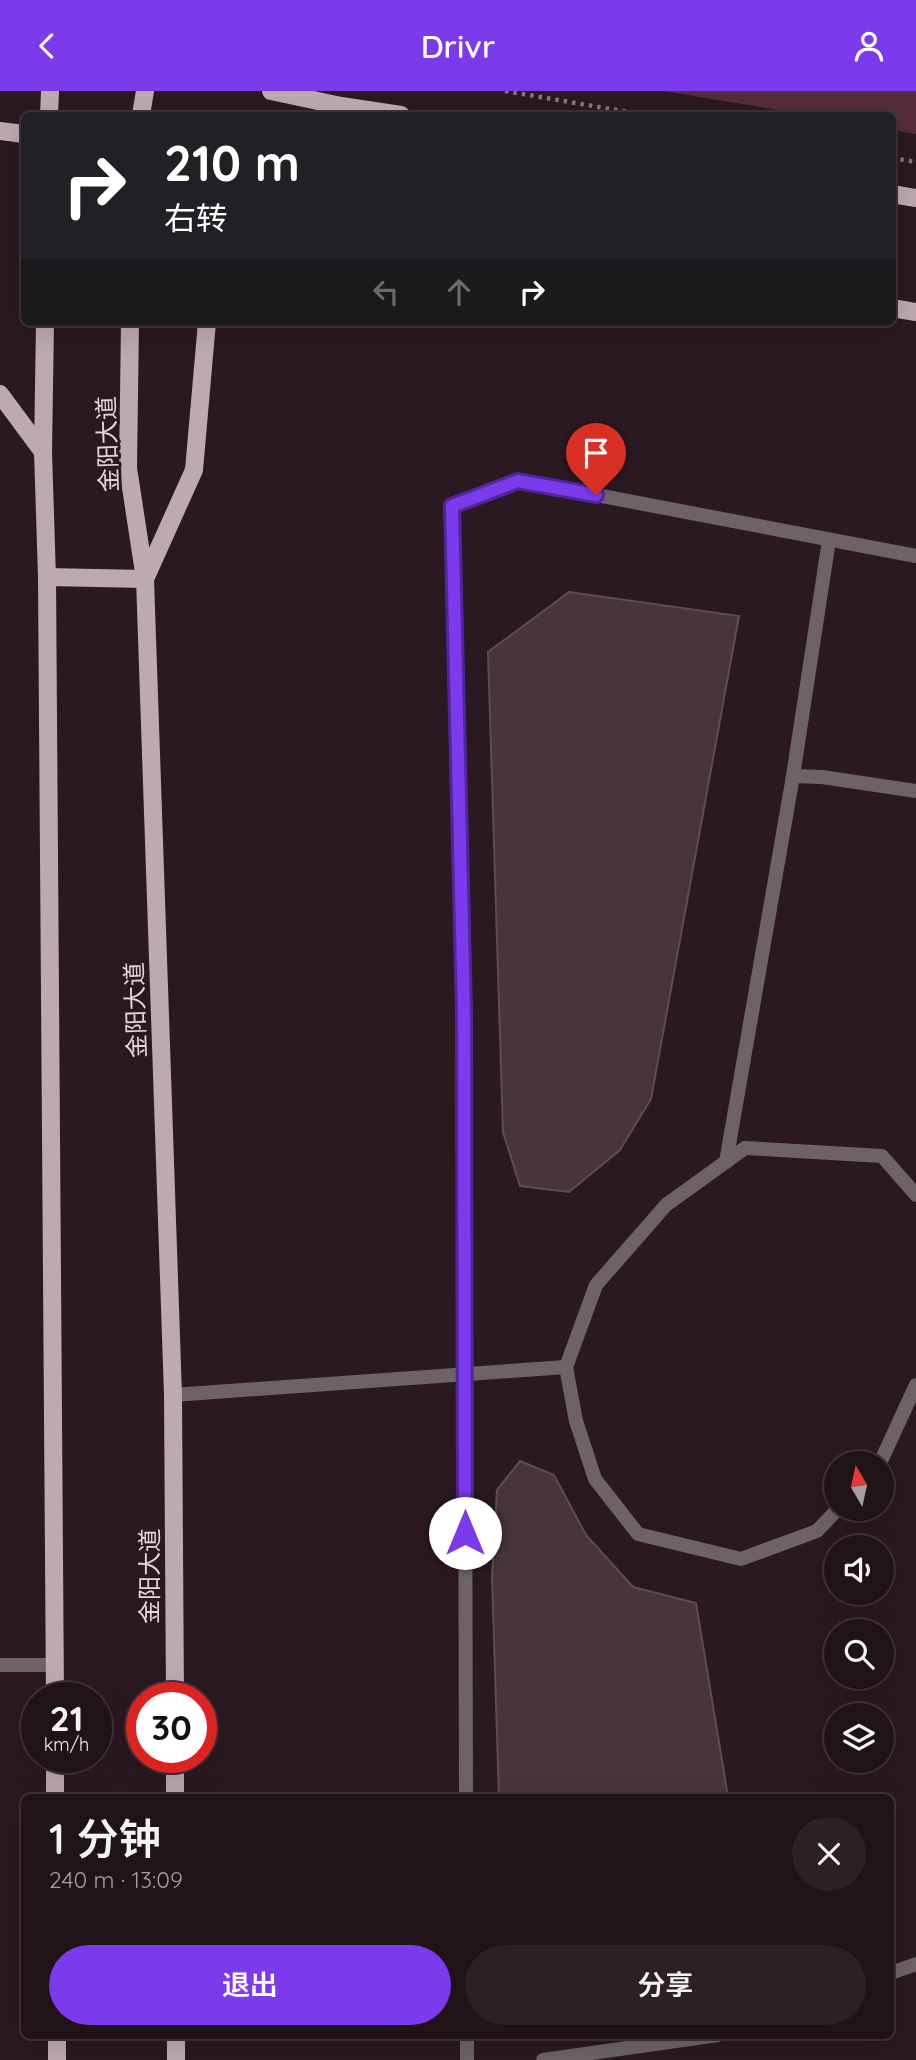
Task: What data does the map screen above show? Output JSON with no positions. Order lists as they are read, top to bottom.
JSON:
{
  "streets": {
    "main road": ["金阳大道"]
  },
  "north": "top",
  "page": {
    "header": "Drivr",
    "turn": ["210 m", "右转"],
    "speed": "21 km/h",
    "limit": "30",
    "heading": ["1 分钟", "240 m · 13:09"],
    "buttons": ["退出", "分享"]
  }
}
